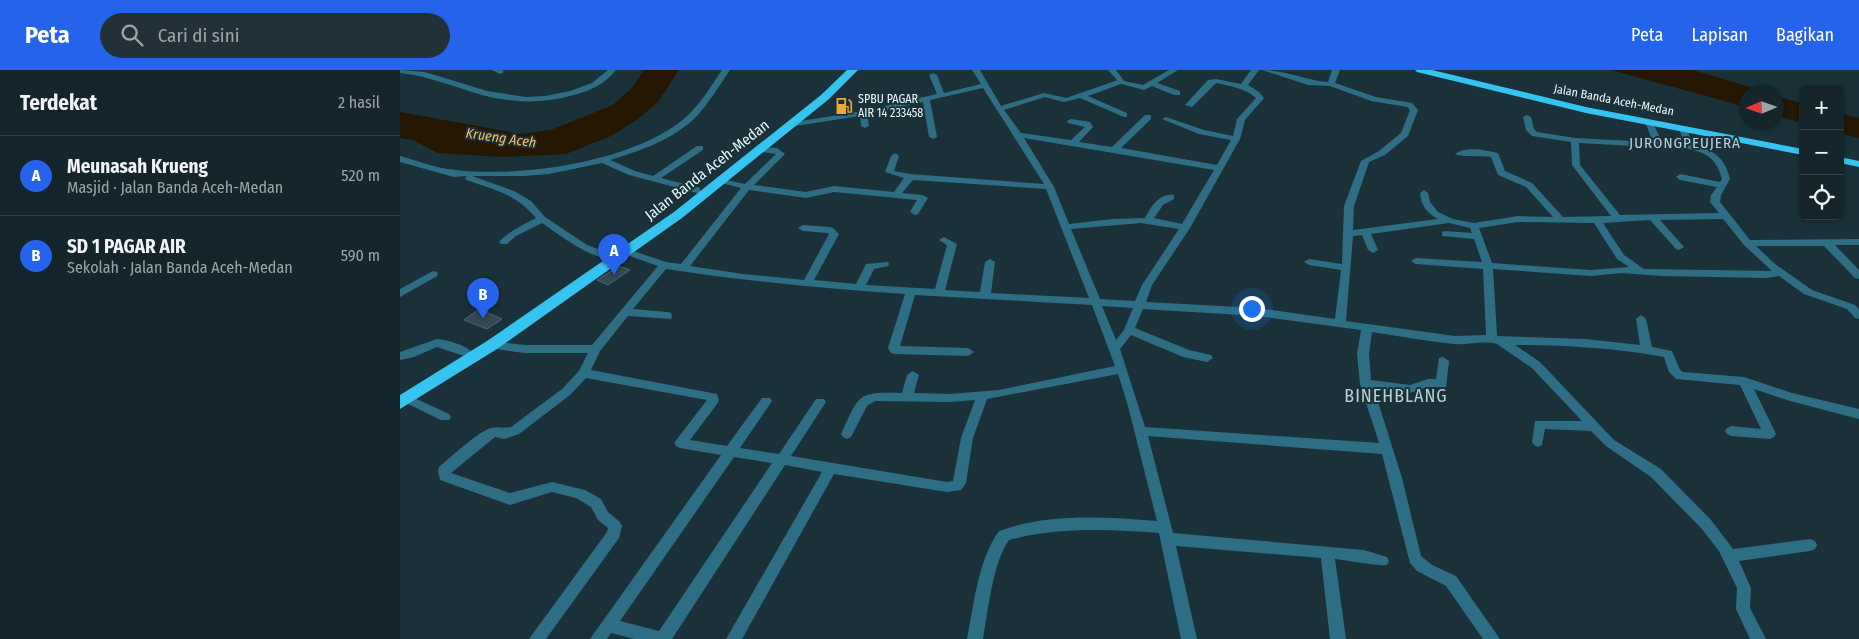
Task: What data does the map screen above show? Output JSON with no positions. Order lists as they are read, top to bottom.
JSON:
{
  "streets": {
    "highway": ["Jalan Banda Aceh-Medan"]
  },
  "districts": ["JURONGPEUJERA", "BINEHBLANG"],
  "water": ["Krueng Aceh"],
  "places": {
    "fuel station": ["SPBU PAGAR AIR 14 233458"]
  },
  "north": "left",
  "page": {
    "header": "Peta",
    "search": "Cari di sini",
    "nav": ["Peta", "Lapisan", "Bagikan"],
    "heading": ["Terdekat", "2 hasil"],
    "map_buttons": ["+", "−"],
    "list": [
      {
        "mark": "A",
        "name": "Meunasah Krueng",
        "note": "Masjid · Jalan Banda Aceh-Medan",
        "value": "520 m"
      },
      {
        "mark": "B",
        "name": "SD 1 PAGAR AIR",
        "note": "Sekolah · Jalan Banda Aceh-Medan",
        "value": "590 m"
      }
    ],
    "pins": ["A", "B"]
  }
}
